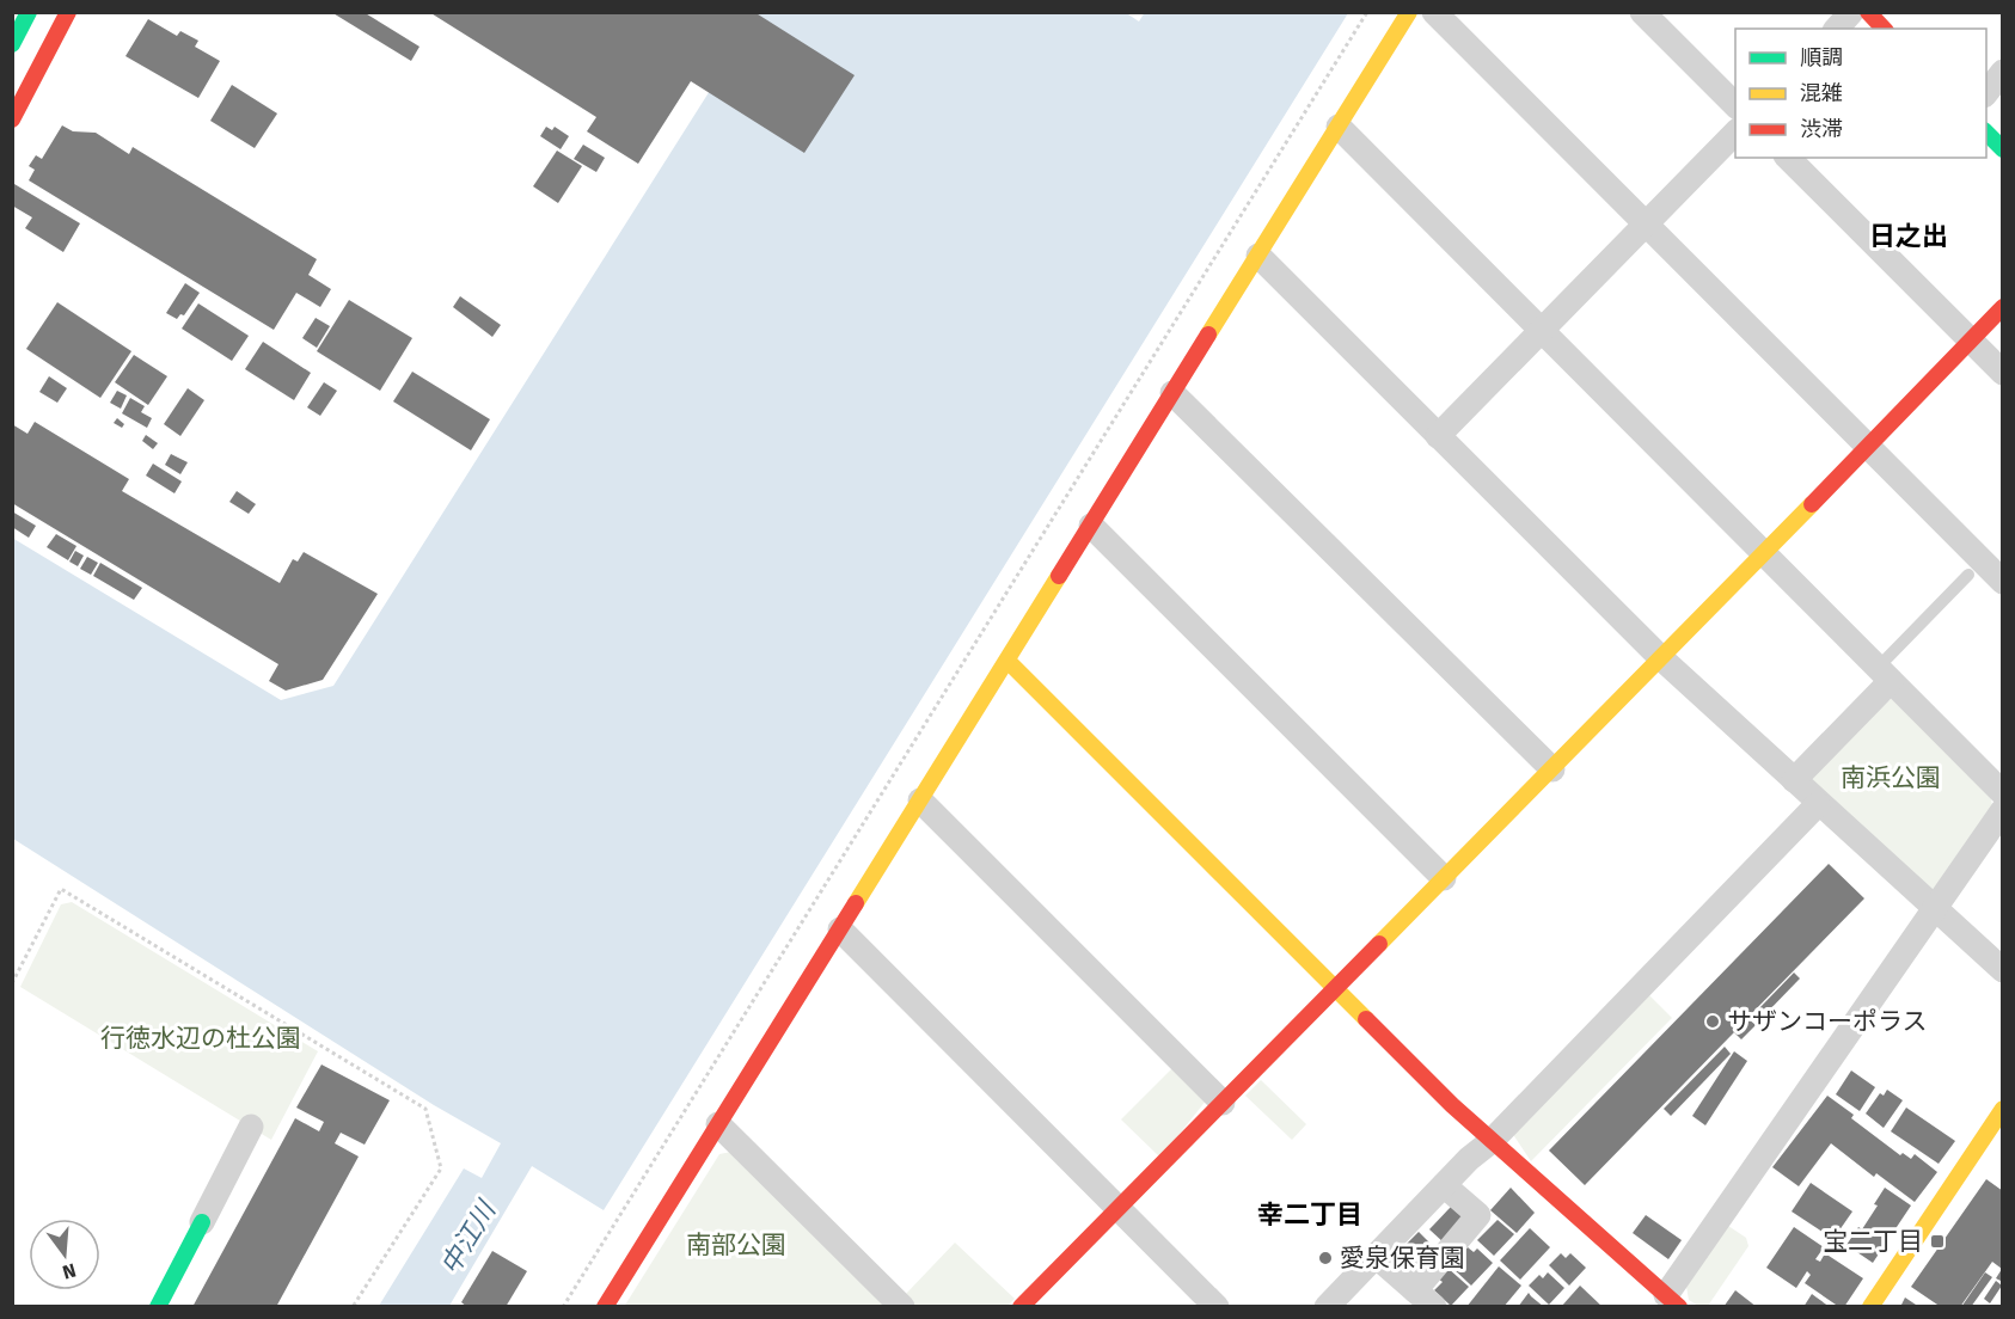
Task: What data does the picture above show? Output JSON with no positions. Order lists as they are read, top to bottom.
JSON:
{
  "districts": ["日之出", "幸二丁目"],
  "water": ["中江川"],
  "parks": ["南浜公園", "行徳水辺の杜公園", "南部公園"],
  "places": {
    "other": ["サザンコーポラス", "愛泉保育園"],
    "transit": ["宝二丁目"]
  },
  "legend": ["順調", "混雑", "渋滞"],
  "north": "bottom"
}
